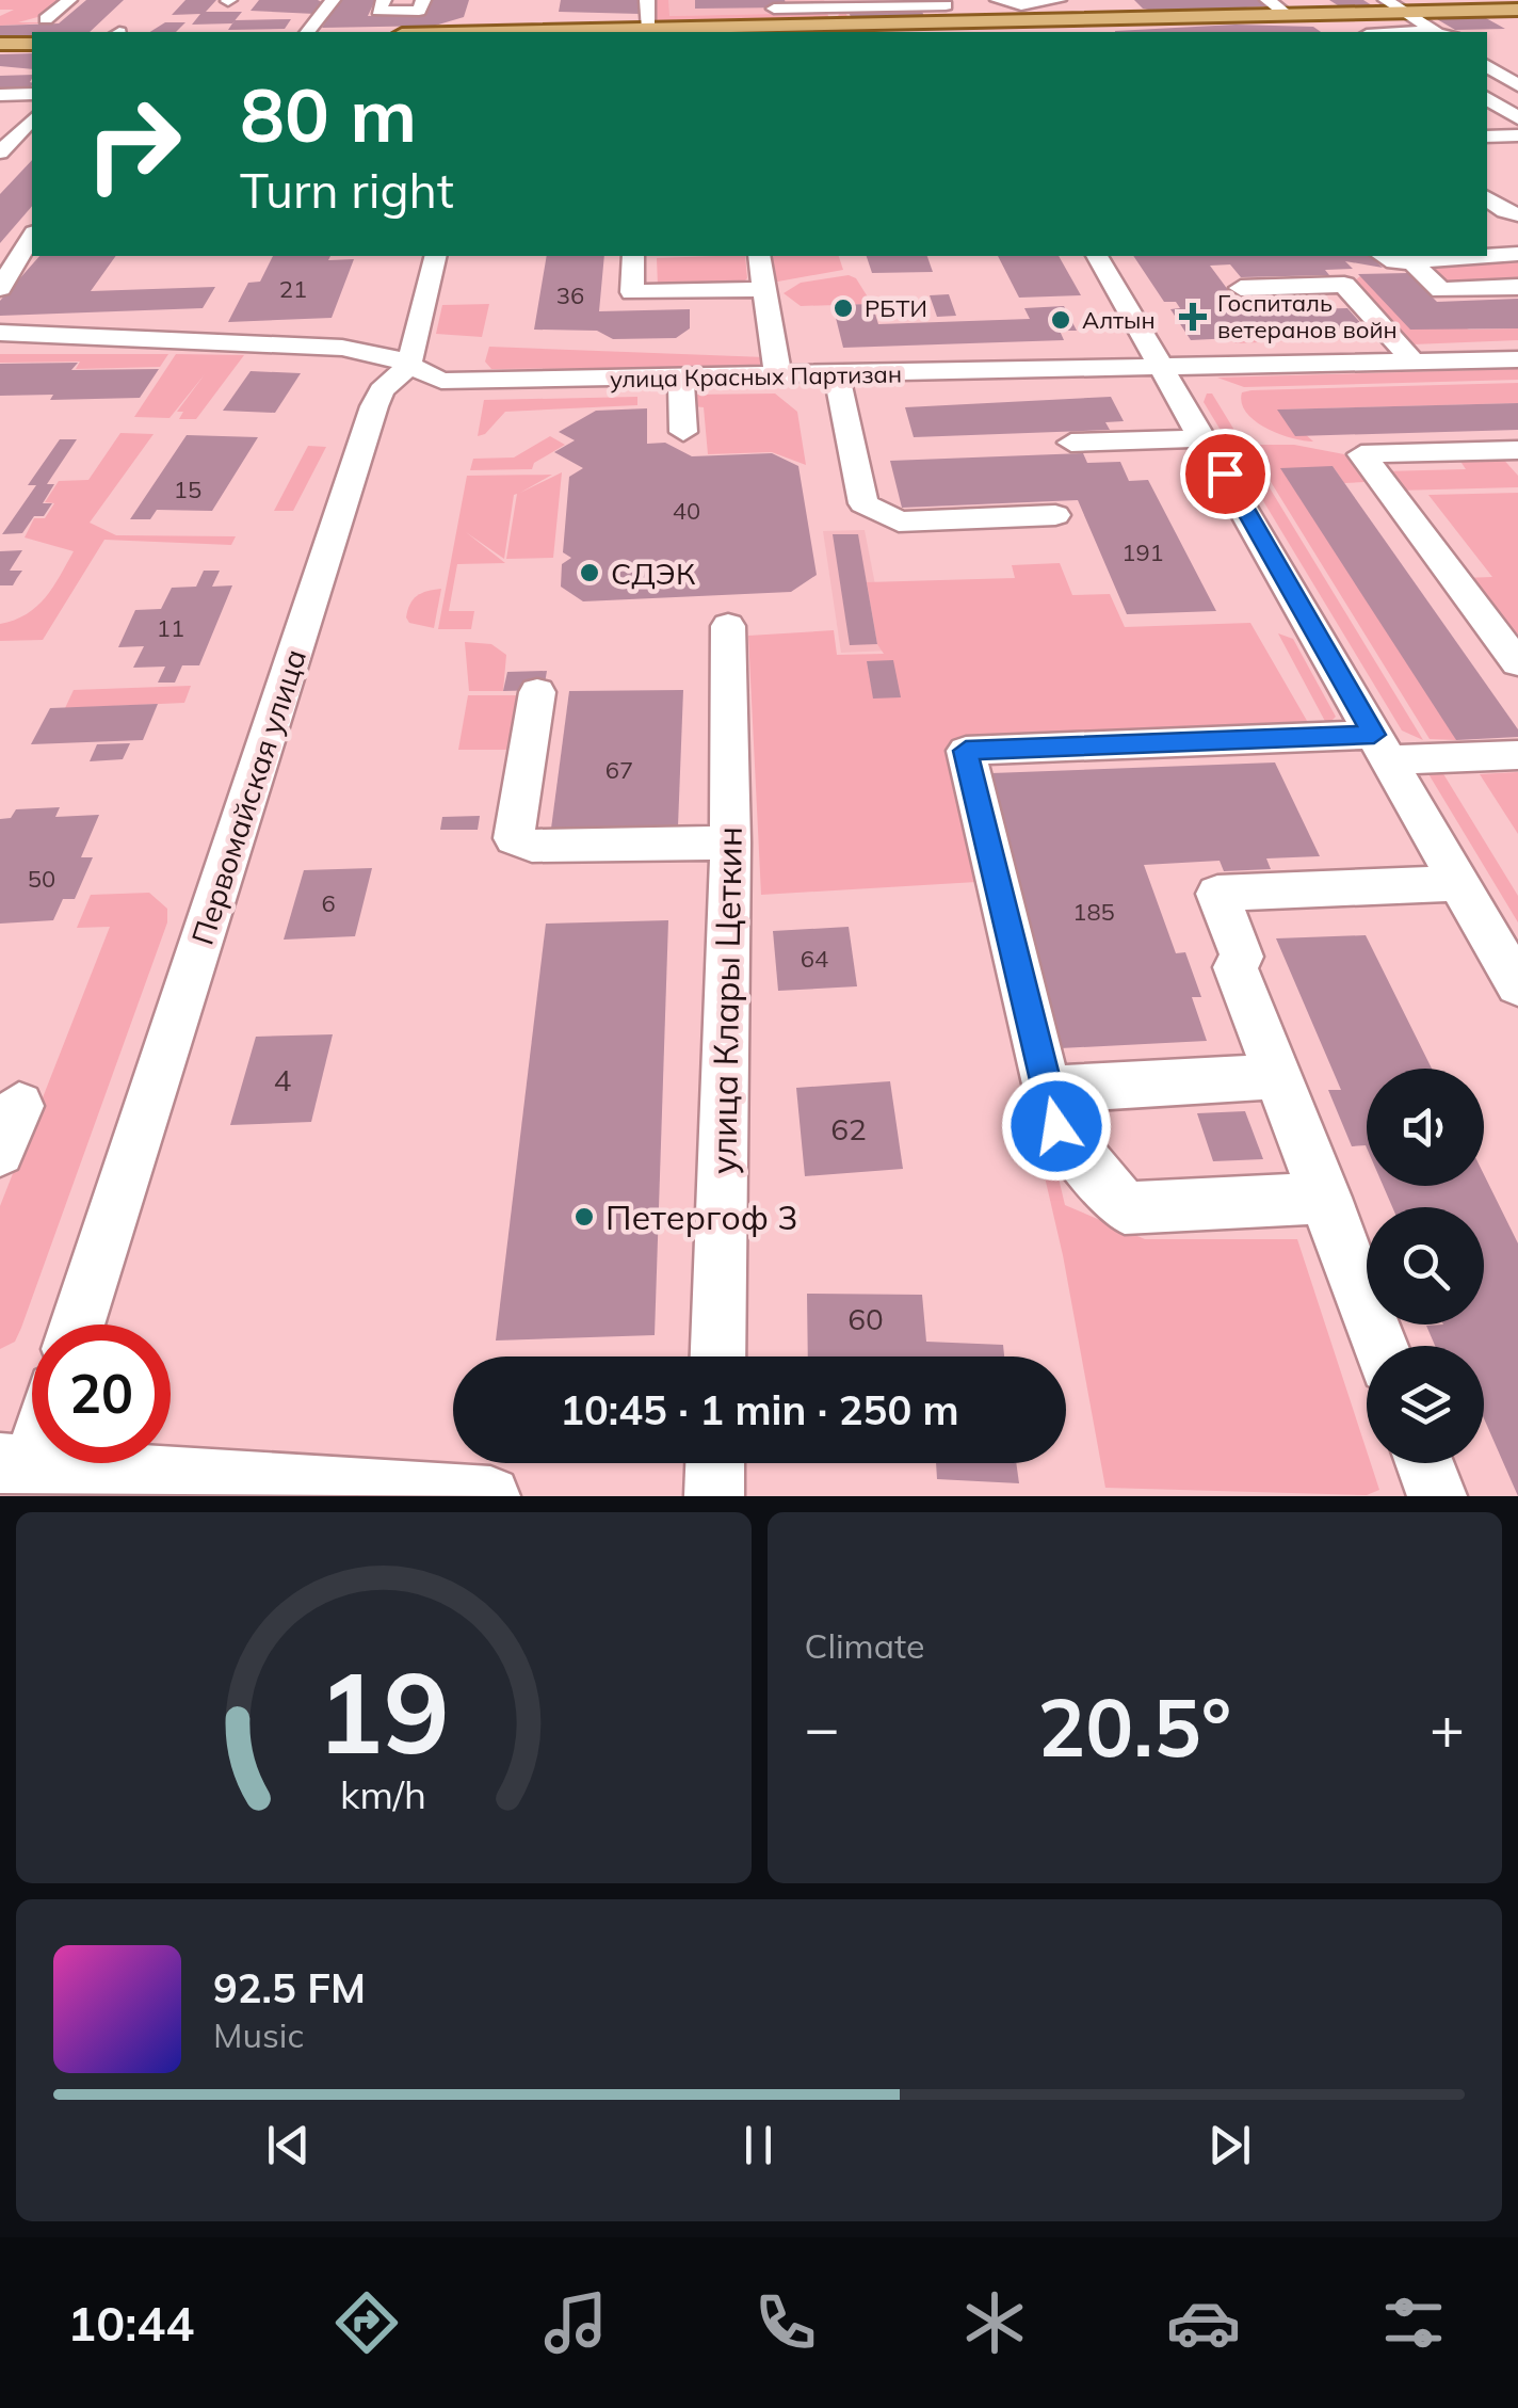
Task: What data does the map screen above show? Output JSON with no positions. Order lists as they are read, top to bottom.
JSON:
{
  "streets": {
    "street": ["улица Красных Партизан", "Первомайская улица", "улица Клары Цеткин"]
  },
  "crossings": [
    ["улица Красных Партизан", "Первомайская улица"]
  ],
  "places": {
    "other": [
      "РБТИ",
      "Алтын",
      "СДЭК",
      "Петергоф 3"
    ],
    "health": ["Госпиталь ветеранов войн"]
  },
  "house_numbers": [
    "21",
    "36",
    "15",
    "40",
    "191",
    "11",
    "67",
    "50",
    "6",
    "185",
    "64",
    "4",
    "62",
    "60"
  ],
  "page": {
    "turn": ["80 m", "Turn right"],
    "limit": "20",
    "trip": "10:45 · 1 min · 250 m",
    "tile": "Climate",
    "heat": ["−", "20.5°", "+"],
    "song": ["92.5 FM", "Music"],
    "tabs": "10:44",
    "gauge": ["19", "km/h"]
  }
}
